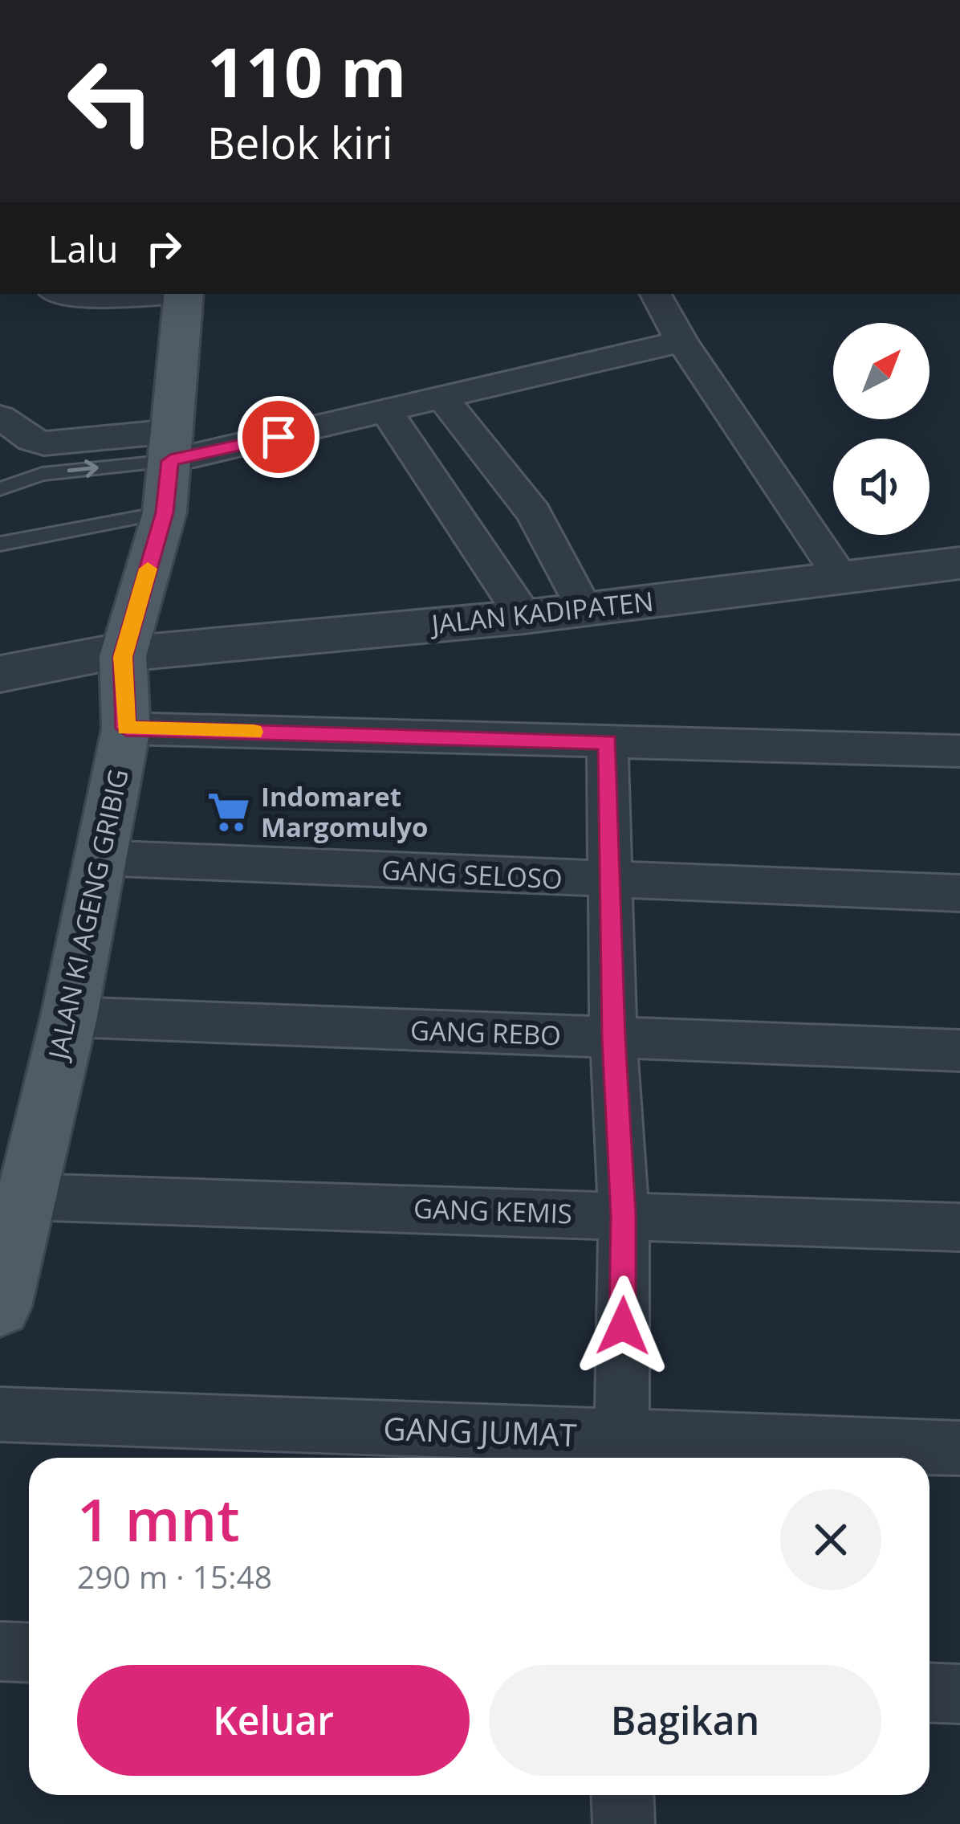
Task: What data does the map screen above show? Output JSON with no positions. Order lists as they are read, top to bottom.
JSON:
{
  "streets": {
    "main road": ["JALAN KI AGENG GRIBIG"],
    "street": [
      "JALAN KADIPATEN",
      "GANG SELOSO",
      "GANG REBO",
      "GANG KEMIS",
      "GANG JUMAT"
    ]
  },
  "crossings": [
    ["JALAN KADIPATEN", "JALAN KI AGENG GRIBIG"],
    ["GANG SELOSO", "JALAN KI AGENG GRIBIG"],
    ["JALAN KI AGENG GRIBIG", "GANG REBO"],
    ["JALAN KI AGENG GRIBIG", "GANG KEMIS"]
  ],
  "places": {
    "supermarket": ["Indomaret Margomulyo"]
  },
  "north": "top right",
  "page": {
    "turn": ["110 m", "Belok kiri"],
    "then": "Lalu",
    "heading": ["1 mnt", "290 m · 15:48"],
    "buttons": ["Keluar", "Bagikan"]
  }
}
